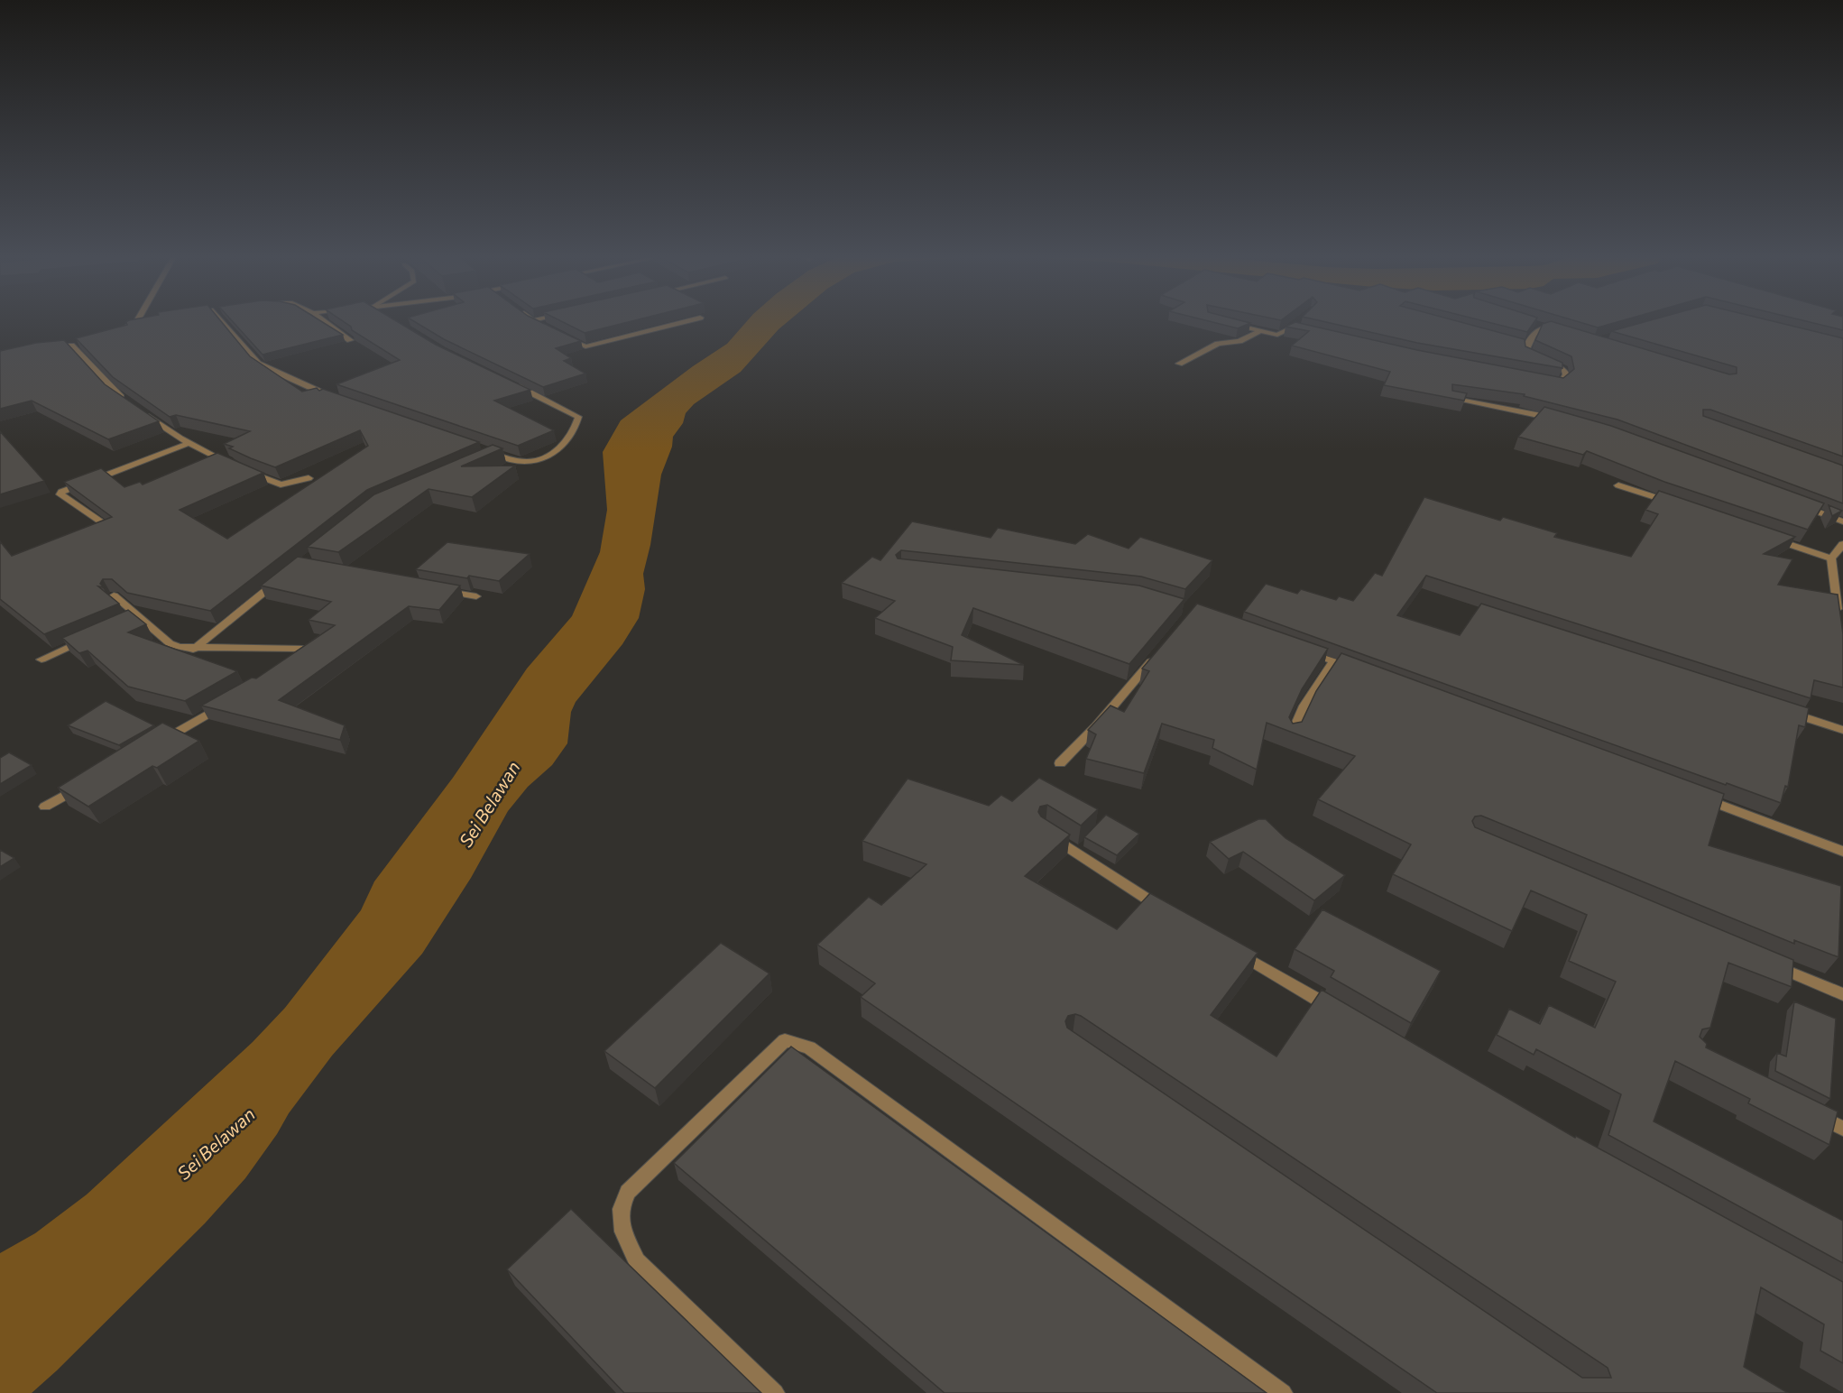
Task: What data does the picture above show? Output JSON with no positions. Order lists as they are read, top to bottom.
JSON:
{
  "water": ["Sei Belawan"]
}
